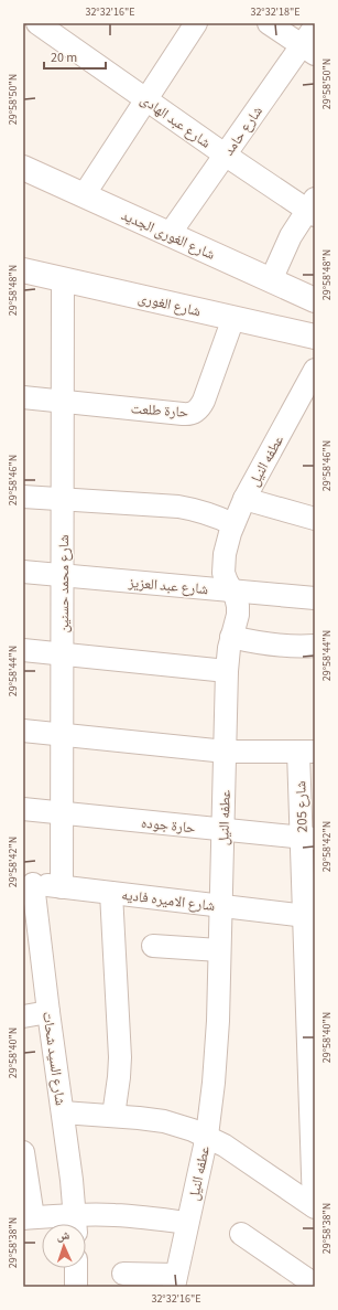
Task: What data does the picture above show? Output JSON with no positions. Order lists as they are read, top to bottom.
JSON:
{
  "streets": {
    "street": [
      "شارع عبد الهادى",
      "شارع حامد",
      "شارع الغورى الجديد",
      "شارع الغورى",
      "حارة طلعت",
      "عطفه النيل",
      "شارع محمد حسنين",
      "شارع عبد العزيز",
      "شارع 205",
      "حارة جوده",
      "شارع الاميره فاديه",
      "شارع السيد شحات"
    ]
  },
  "crossings": [
    ["شارع عبد الهادى", "شارع حامد"],
    ["شارع حامد", "شارع الغورى الجديد"],
    ["شارع الغورى", "حارة طلعت"],
    ["شارع الغورى", "شارع محمد حسنين"],
    ["حارة طلعت", "شارع محمد حسنين"],
    ["عطفه النيل", "شارع عبد العزيز"],
    ["عطفه النيل", "حارة جوده"],
    ["عطفه النيل", "شارع الاميره فاديه"],
    ["شارع محمد حسنين", "شارع عبد العزيز"],
    ["شارع محمد حسنين", "حارة جوده"],
    ["شارع محمد حسنين", "شارع الاميره فاديه"],
    ["شارع 205", "حارة جوده"],
    ["شارع 205", "شارع الاميره فاديه"],
    ["شارع الاميره فاديه", "شارع السيد شحات"]
  ],
  "scale_bar": "20 m",
  "north": "top",
  "coordinates": [
    "32°32'16\"E",
    "32°32'18\"E",
    "29°58'50\"N",
    "29°58'48\"N",
    "29°58'46\"N",
    "29°58'44\"N",
    "29°58'42\"N",
    "29°58'40\"N",
    "29°58'38\"N"
  ]
}
